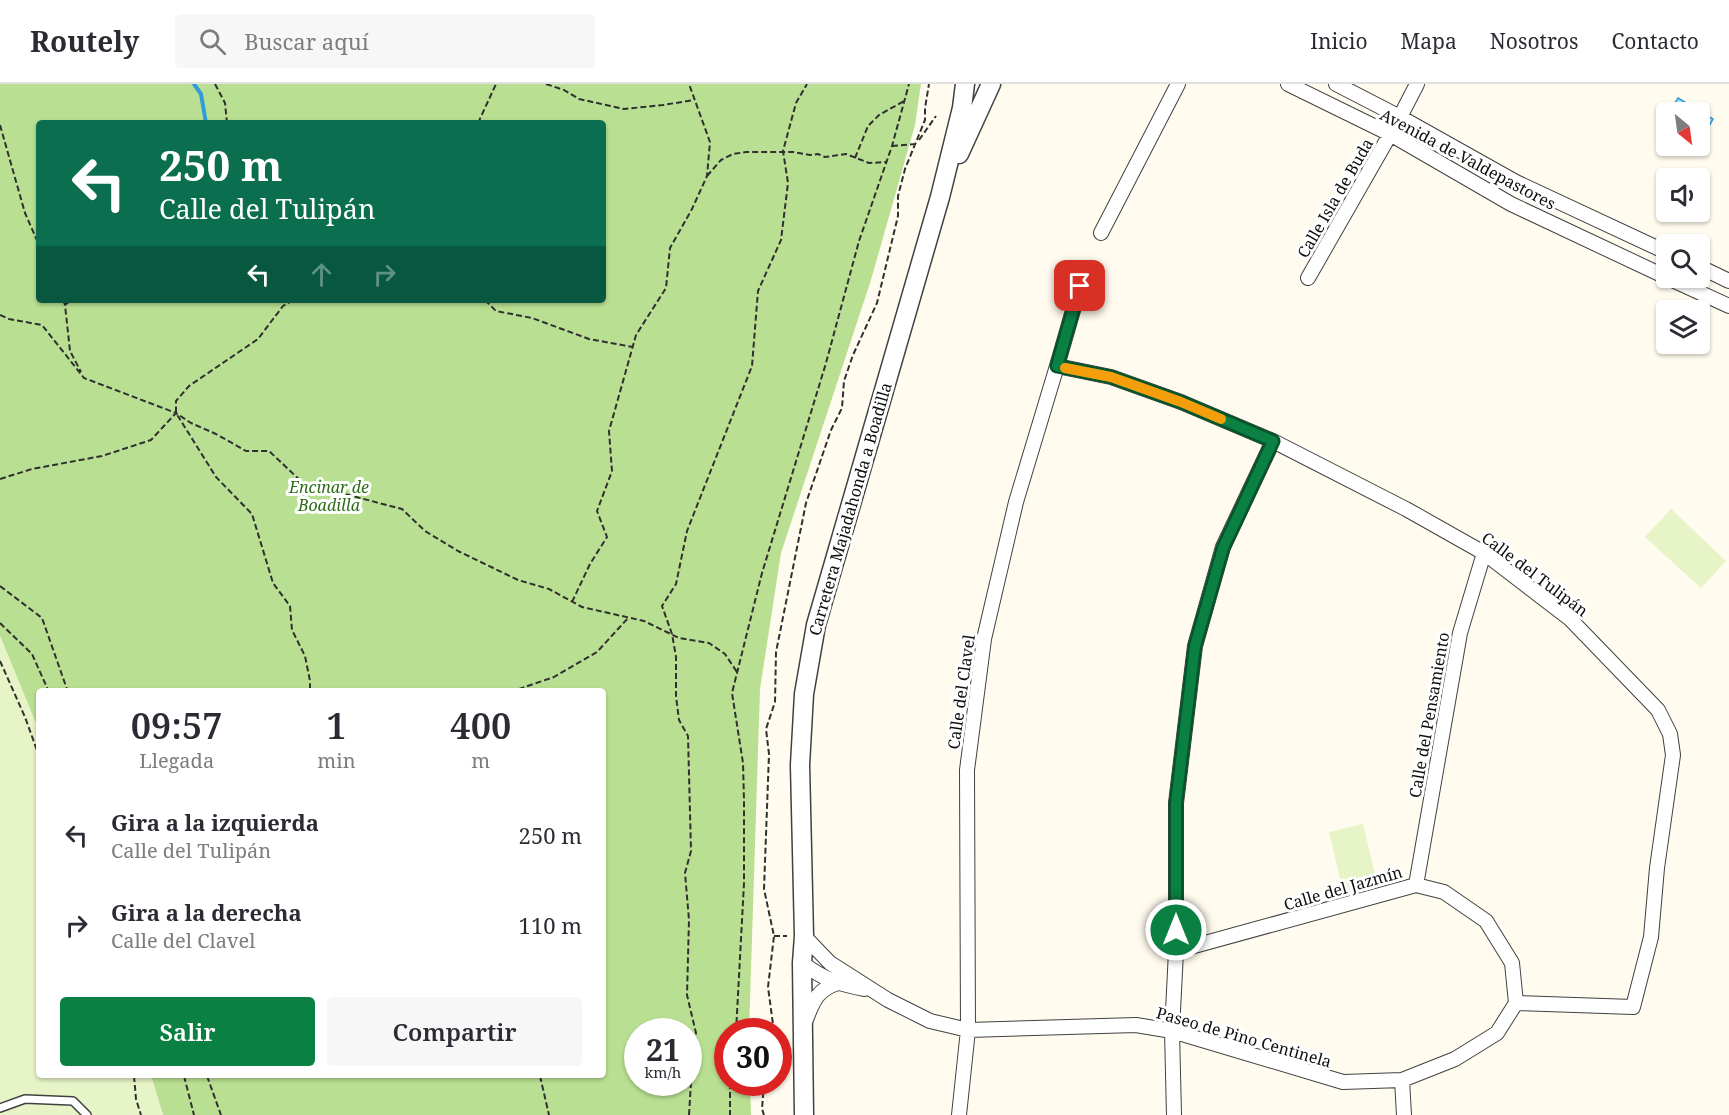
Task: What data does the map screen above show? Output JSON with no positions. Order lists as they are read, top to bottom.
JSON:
{
  "streets": {
    "street": [
      "Avenida de Valdepastores",
      "Calle Isla de Buda",
      "Carretera Majadahonda a Boadilla",
      "Calle del Tulipán",
      "Calle del Clavel",
      "Calle del Pensamiento",
      "Calle del Jazmín",
      "Paseo de Pino Centinela"
    ]
  },
  "crossings": [
    ["Avenida de Valdepastores", "Calle Isla de Buda"],
    ["Calle del Tulipán", "Calle del Clavel"],
    ["Calle del Tulipán", "Calle del Pensamiento"],
    ["Calle del Tulipán", "Calle del Jazmín"],
    ["Calle del Tulipán", "Paseo de Pino Centinela"],
    ["Calle del Clavel", "Paseo de Pino Centinela"],
    ["Calle del Pensamiento", "Calle del Jazmín"],
    ["Calle del Jazmín", "Paseo de Pino Centinela"]
  ],
  "parks": ["Encinar de Boadilla"],
  "north": "bottom right",
  "page": {
    "header": "Routely",
    "search": "Buscar aquí",
    "nav": [
      "Inicio",
      "Mapa",
      "Nosotros",
      "Contacto"
    ],
    "turn": ["250 m", "Calle del Tulipán"],
    "eta": [
      "09:57",
      "Llegada",
      "1",
      "min",
      "400",
      "m"
    ],
    "list": [
      {
        "name": "Gira a la izquierda",
        "note": "Calle del Tulipán",
        "value": "250 m"
      },
      {
        "name": "Gira a la derecha",
        "note": "Calle del Clavel",
        "value": "110 m"
      }
    ],
    "buttons": ["Salir", "Compartir"],
    "speed": "21 km/h",
    "limit": "30"
  }
}
